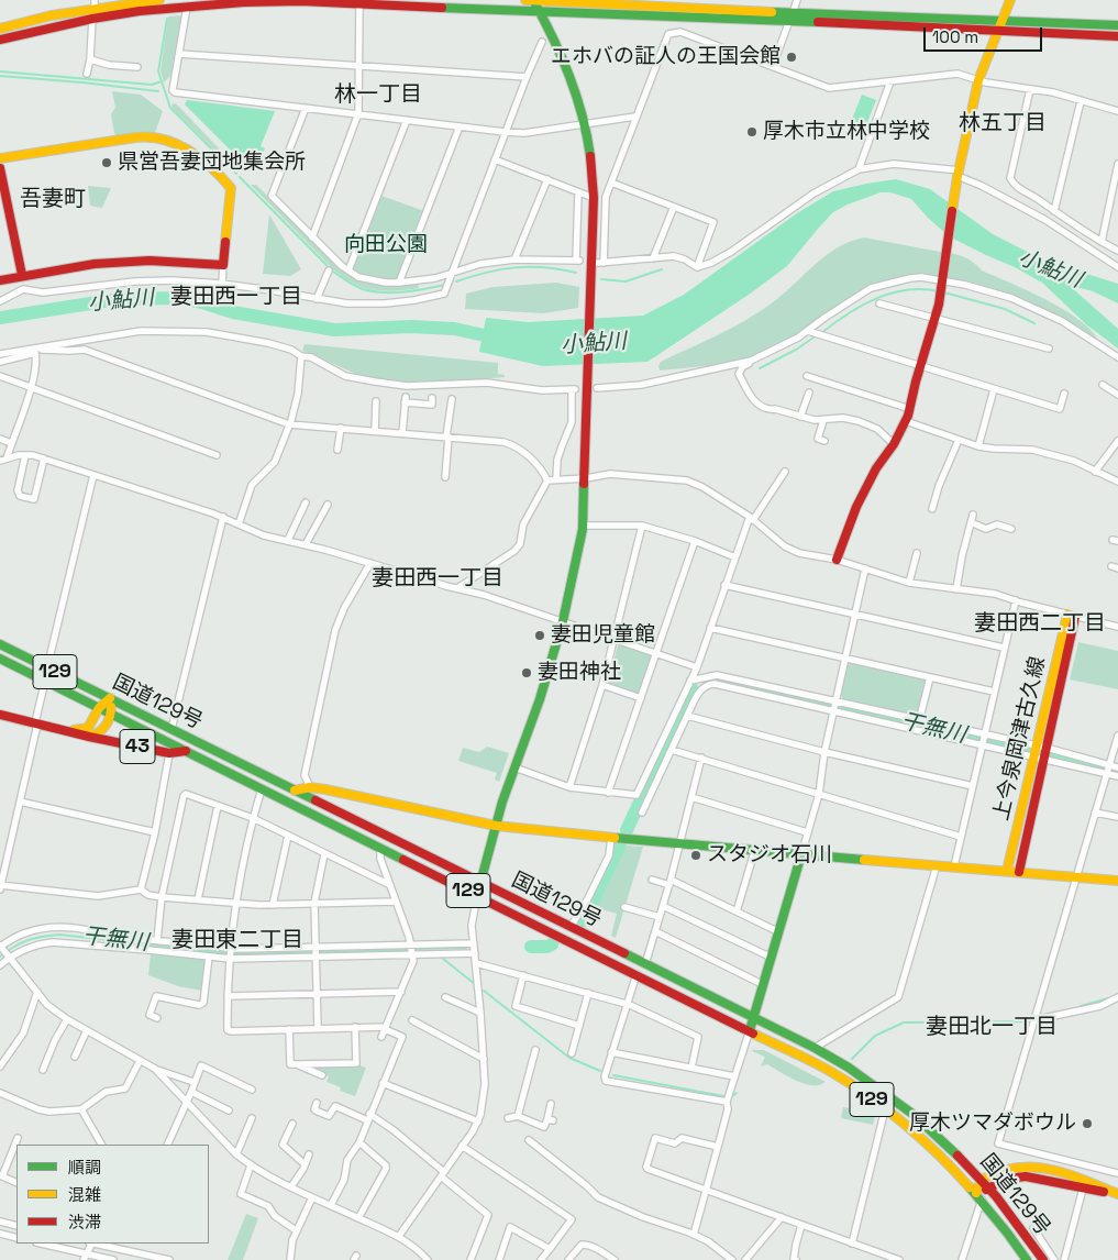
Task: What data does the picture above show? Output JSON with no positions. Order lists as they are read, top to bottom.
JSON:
{
  "streets": {
    "main road": [
      "129",
      "国道129号",
      "上今泉岡津古久線",
      "43"
    ]
  },
  "crossings": [
    ["国道129号", "43"]
  ],
  "districts": [
    "林一丁目",
    "林五丁目",
    "吾妻町",
    "妻田西一丁目",
    "妻田西一丁目",
    "妻田西二丁目",
    "妻田東二丁目",
    "妻田北一丁目"
  ],
  "water": ["小鮎川", "干無川"],
  "parks": ["向田公園"],
  "places": [
    "エホバの証人の王国会館",
    "厚木市立林中学校",
    "県営吾妻団地集会所",
    "妻田児童館",
    "妻田神社",
    "スタジオ石川",
    "厚木ツマダボウル"
  ],
  "legend": ["順調", "混雑", "渋滞"],
  "scale_bar": "100 m"
}
